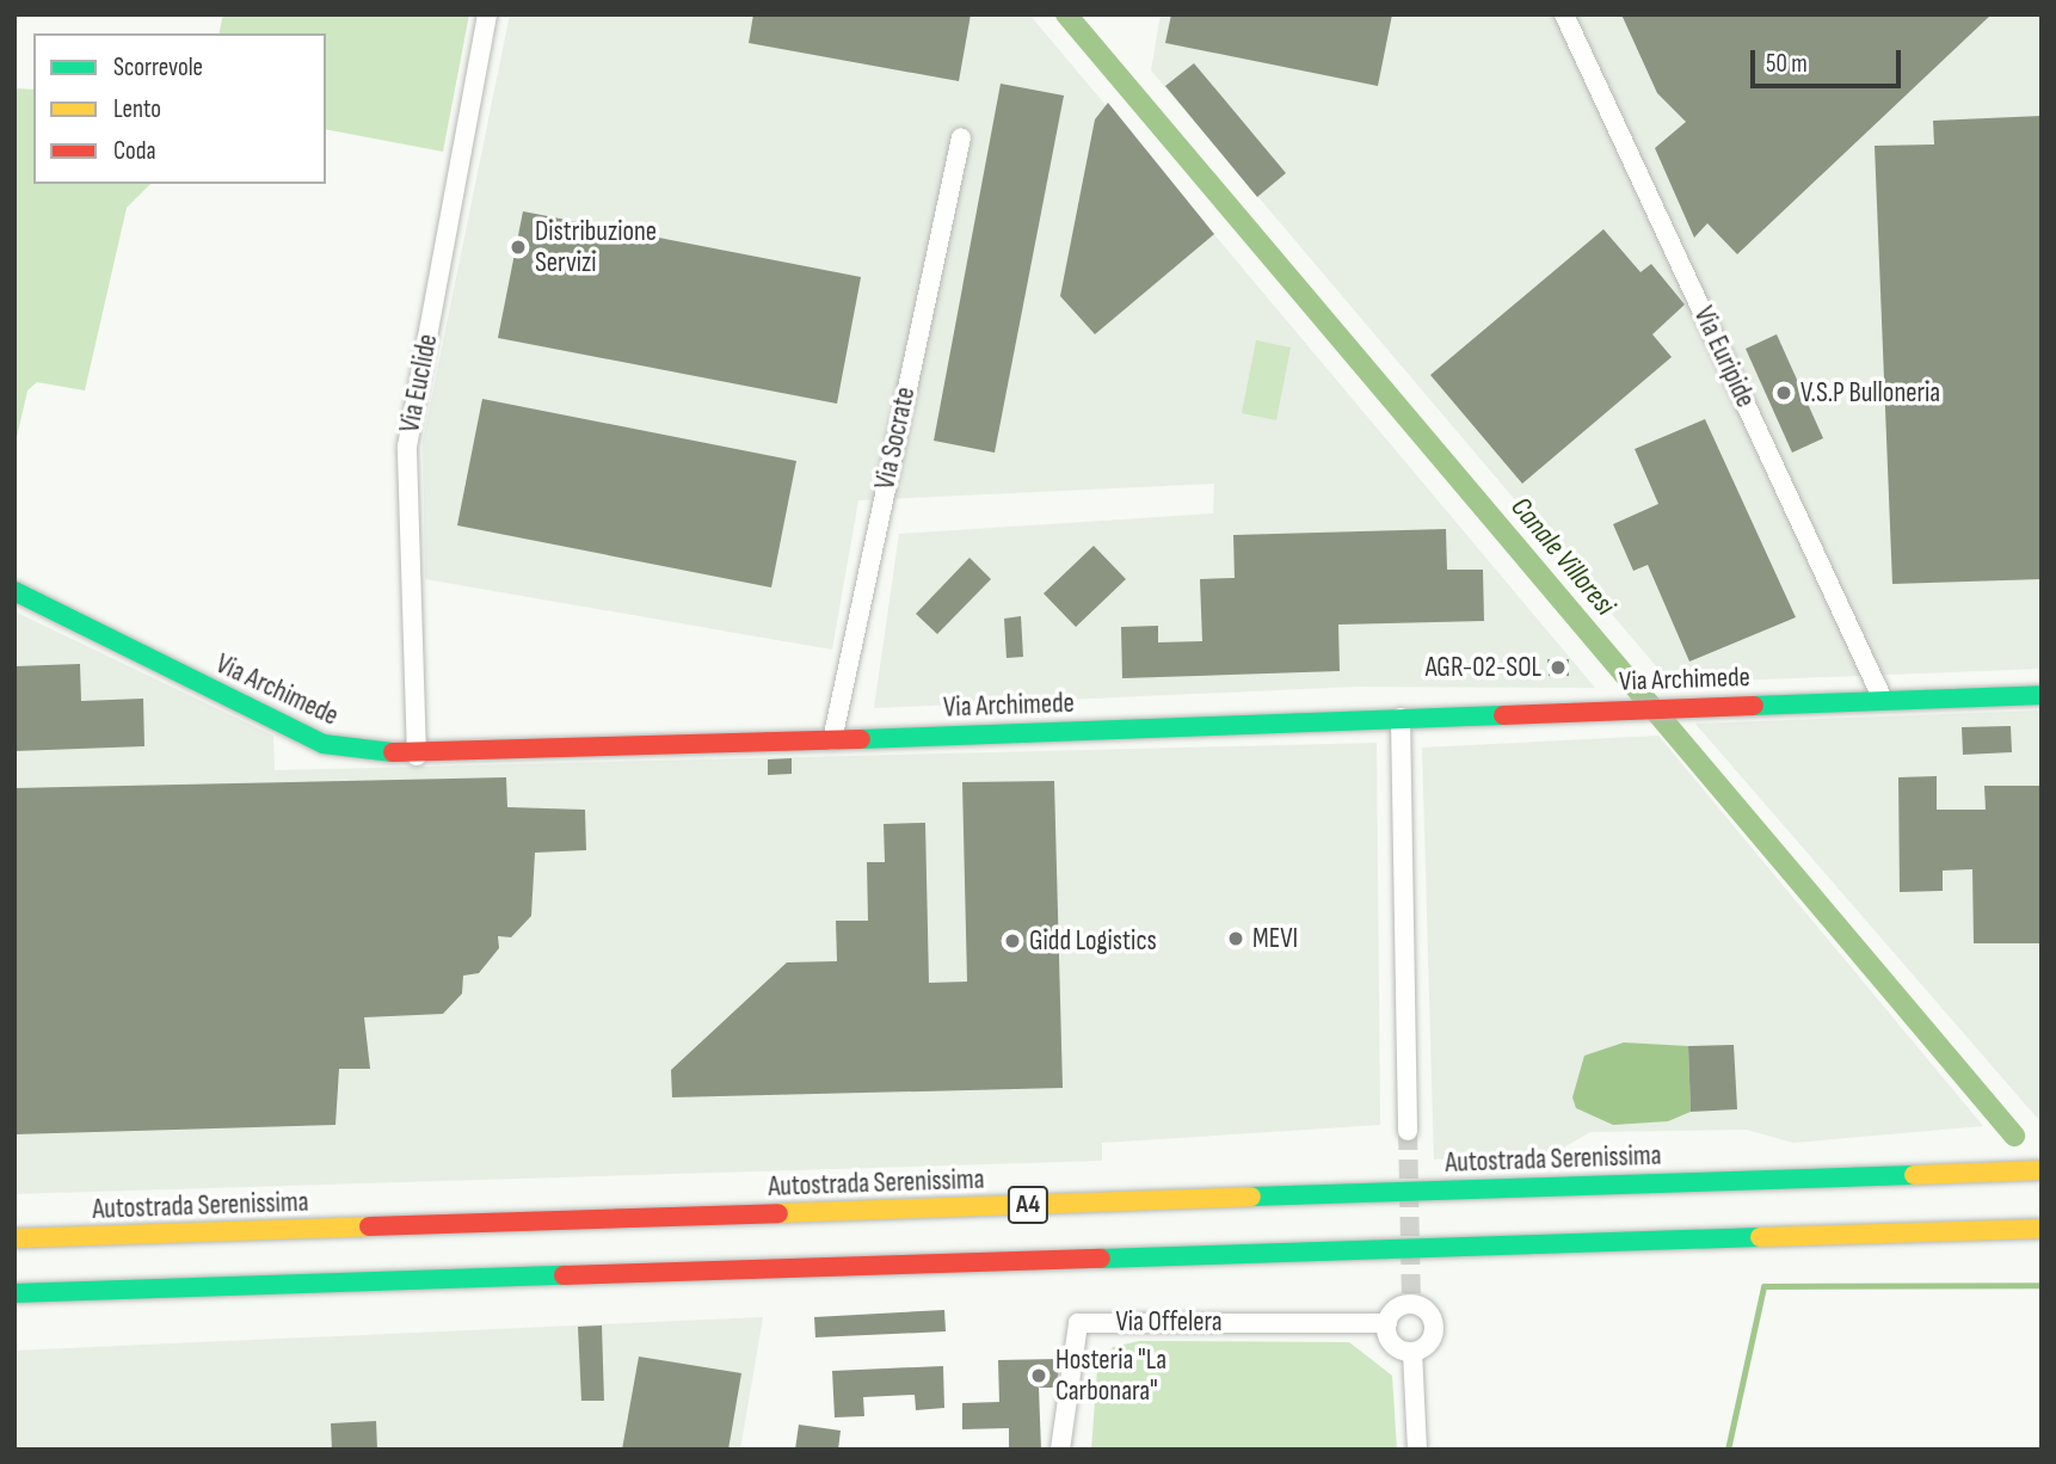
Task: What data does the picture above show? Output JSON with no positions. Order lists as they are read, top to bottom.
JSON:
{
  "streets": {
    "main road": ["Via Archimede", "Autostrada Serenissima", "A4"],
    "street": [
      "Via Euripide",
      "Via Euclide",
      "Via Socrate",
      "Via Offelera"
    ]
  },
  "crossings": [
    ["Via Euripide", "Via Archimede"],
    ["Via Euclide", "Via Archimede"],
    ["Via Socrate", "Via Archimede"]
  ],
  "water": ["Canale Villoresi"],
  "places": [
    "Distribuzione Servizi",
    "V.S.P Bulloneria",
    "AGR-02-SOL",
    "MEVI",
    "Gidd Logistics",
    "Hosteria \"La Carbonara\""
  ],
  "legend": ["Scorrevole", "Lento", "Coda"],
  "scale_bar": "50 m"
}
